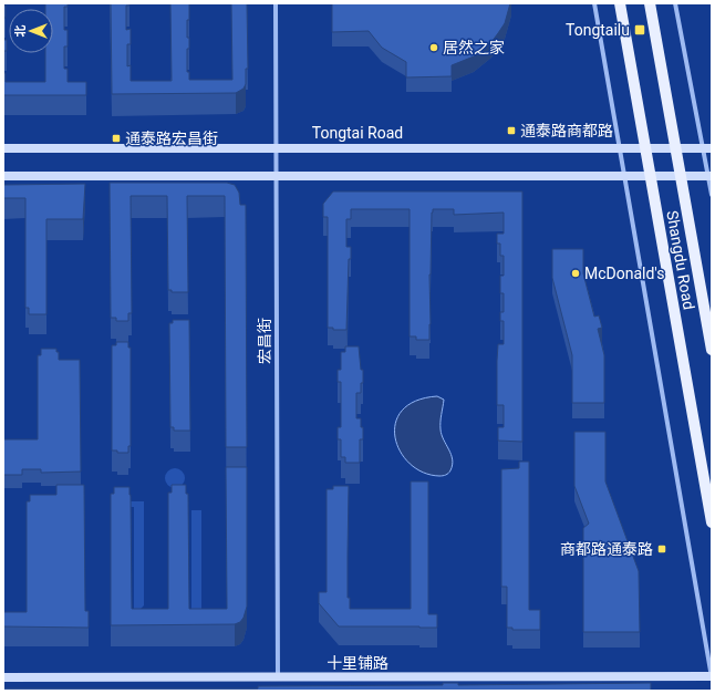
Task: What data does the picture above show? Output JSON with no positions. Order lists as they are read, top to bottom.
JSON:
{
  "streets": {
    "main road": ["Shangdu Road"],
    "street": ["Tongtai Road", "宏昌街", "十里铺路"]
  },
  "crossings": [
    ["Tongtai Road", "Shangdu Road"],
    ["Tongtai Road", "宏昌街"],
    ["宏昌街", "十里铺路"]
  ],
  "places": {
    "transit": [
      "Tongtailu",
      "通泰路商都路",
      "通泰路宏昌街",
      "商都路通泰路"
    ],
    "other": ["居然之家", "McDonald's"]
  },
  "north": "left"
}
